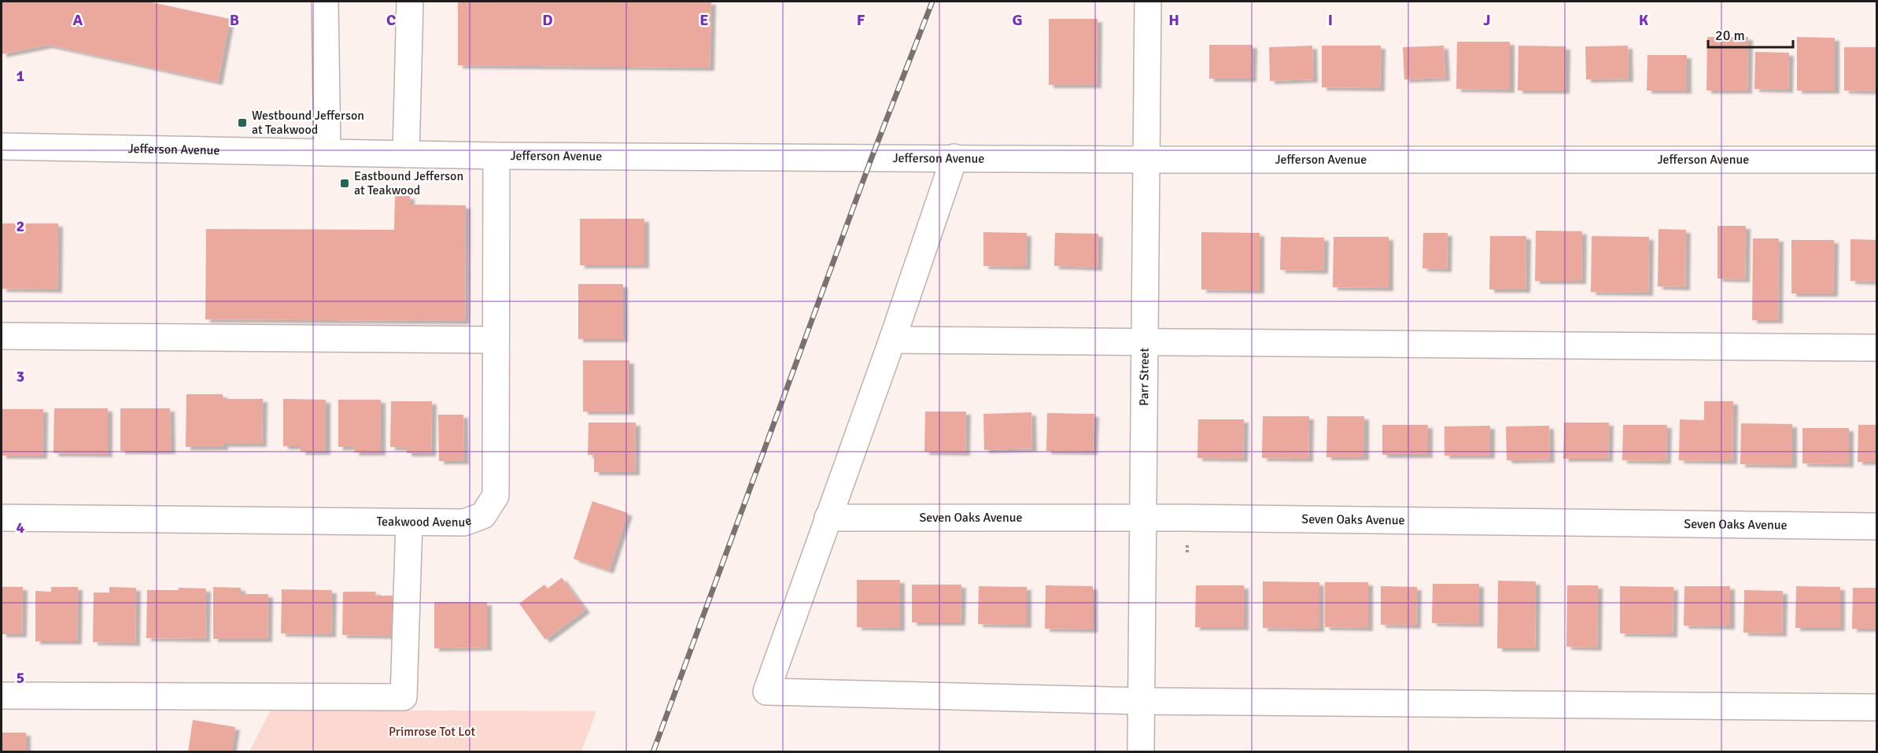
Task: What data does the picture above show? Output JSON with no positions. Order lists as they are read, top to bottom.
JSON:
{
  "streets": {
    "street": [
      "Jefferson Avenue",
      "Parr Street",
      "Seven Oaks Avenue",
      "Teakwood Avenue"
    ]
  },
  "crossings": [
    ["Jefferson Avenue", "Parr Street"],
    ["Jefferson Avenue", "Teakwood Avenue"],
    ["Parr Street", "Seven Oaks Avenue"]
  ],
  "parks": ["Primrose Tot Lot"],
  "places": {
    "transit": ["Westbound Jefferson at Teakwood", "Eastbound Jefferson at Teakwood"]
  },
  "scale_bar": "20 m",
  "grid": {
    "columns": [
      "A",
      "B",
      "C",
      "D",
      "E",
      "F",
      "G",
      "H",
      "I",
      "J",
      "K"
    ],
    "rows": [
      "1",
      "2",
      "3",
      "4",
      "5"
    ]
  }
}
